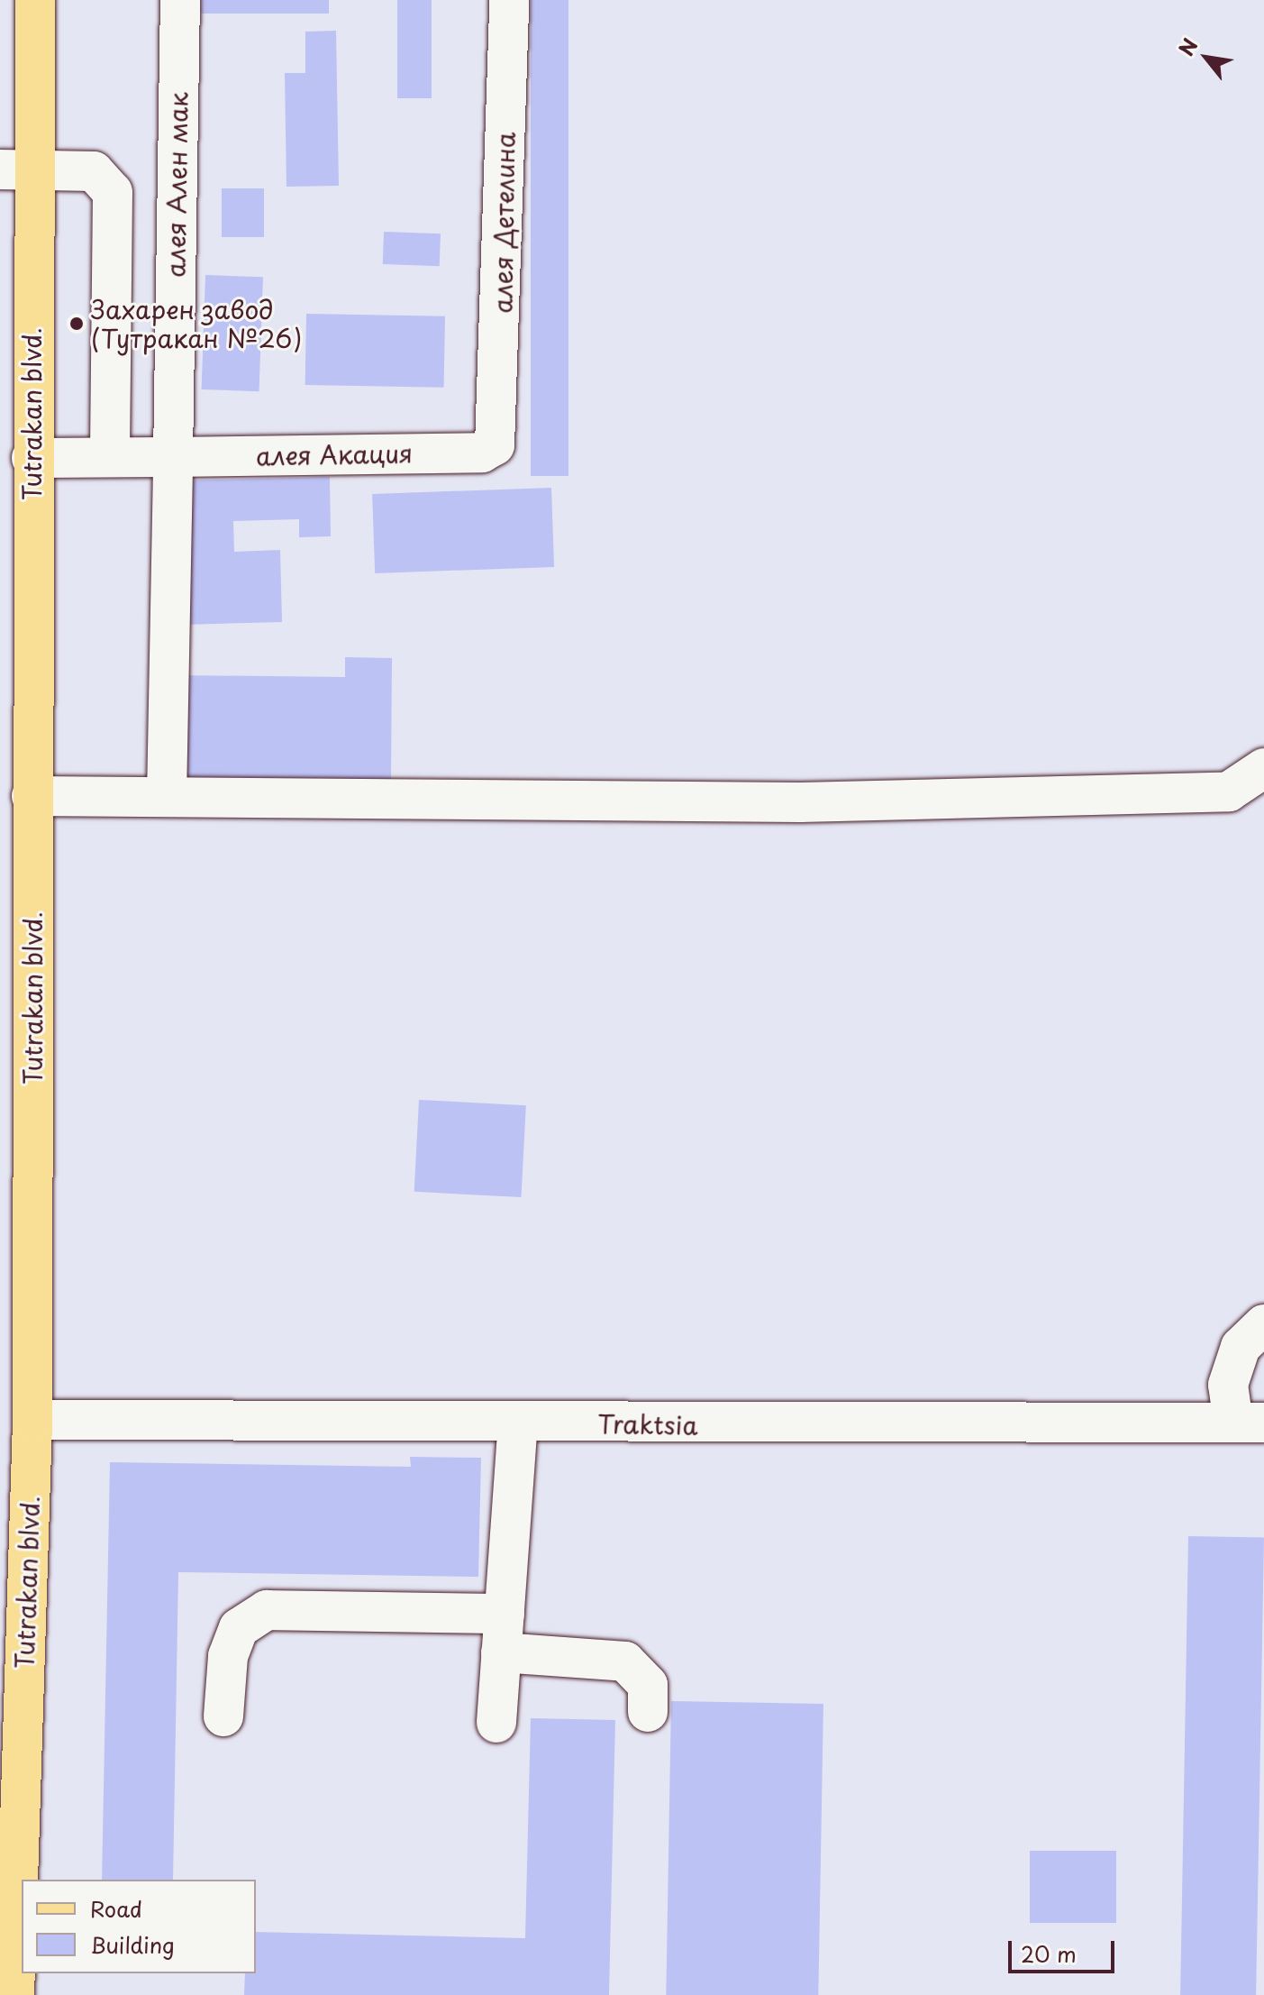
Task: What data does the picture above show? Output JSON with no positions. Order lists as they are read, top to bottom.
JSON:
{
  "streets": {
    "main road": ["Tutrakan blvd."],
    "street": [
      "алея Ален мак",
      "алея Детелина",
      "алея Акация",
      "Traktsia"
    ]
  },
  "crossings": [
    ["алея Ален мак", "алея Акация"],
    ["алея Детелина", "алея Акация"],
    ["Tutrakan blvd.", "Traktsia"]
  ],
  "places": ["Захарен завод (Тутракан №26)"],
  "legend": ["Road", "Building"],
  "scale_bar": "20 m",
  "north": "top left"
}
